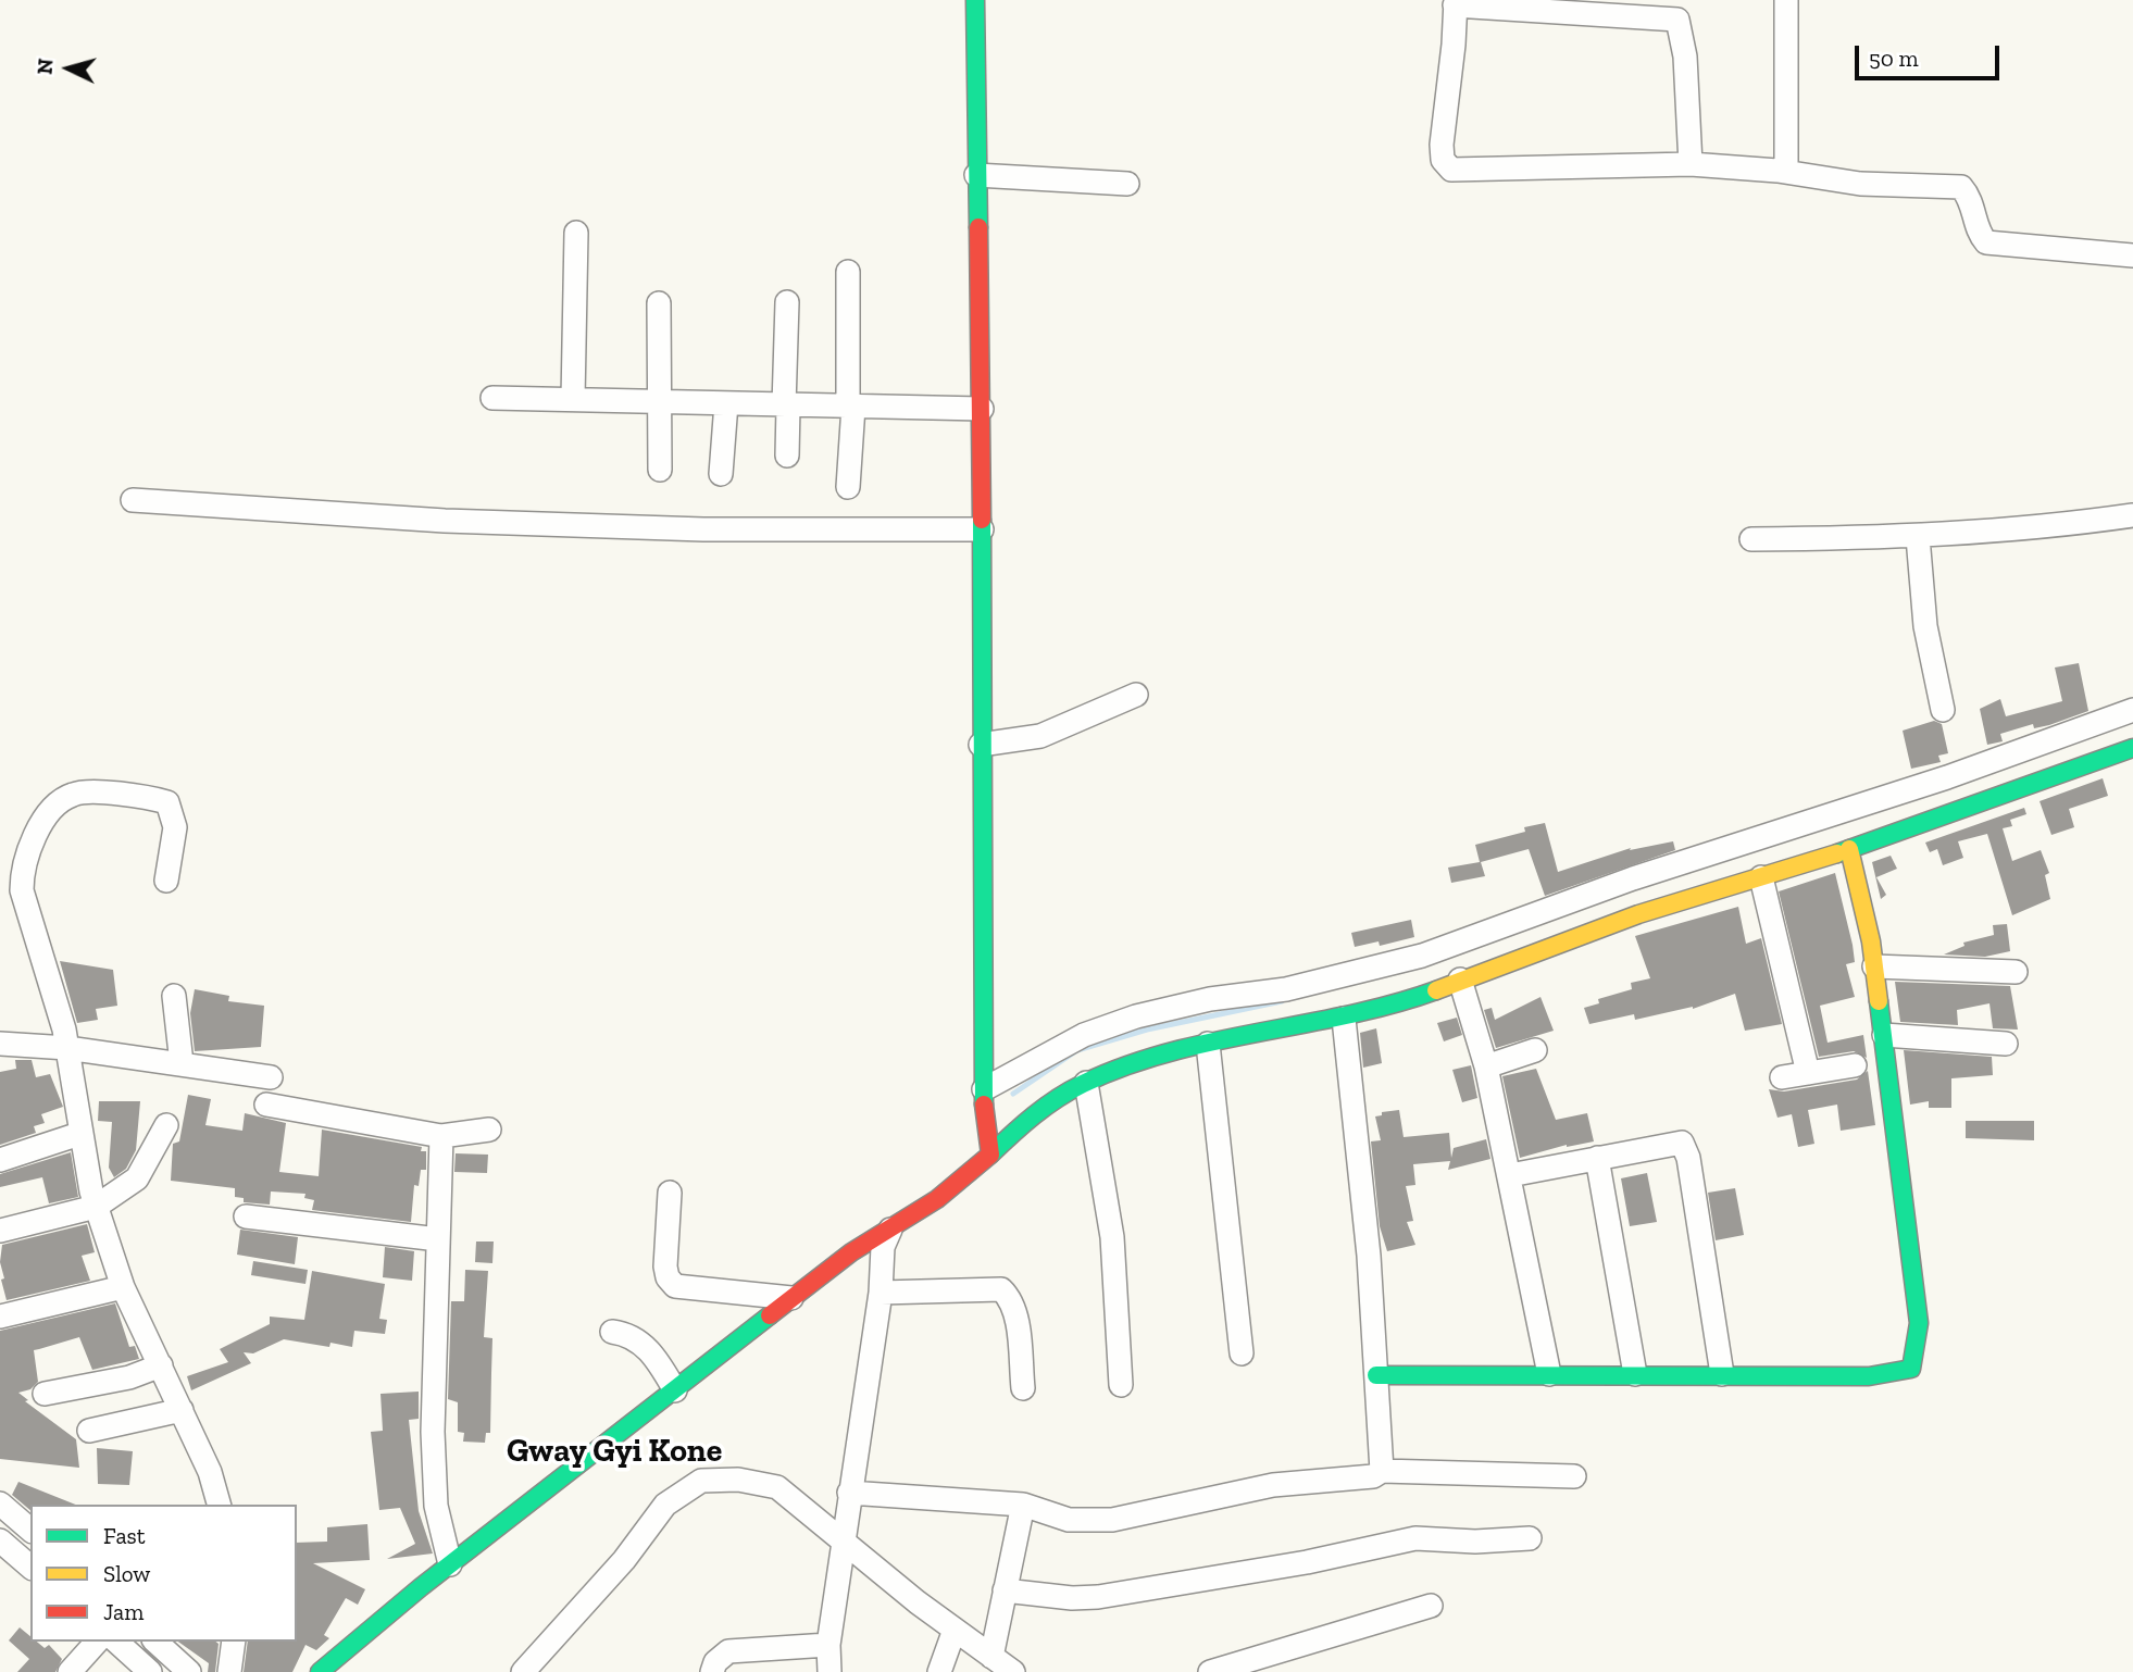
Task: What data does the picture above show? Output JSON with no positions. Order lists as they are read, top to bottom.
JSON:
{
  "districts": ["Gway Gyi Kone"],
  "legend": ["Fast", "Slow", "Jam"],
  "scale_bar": "50 m",
  "north": "left"
}
